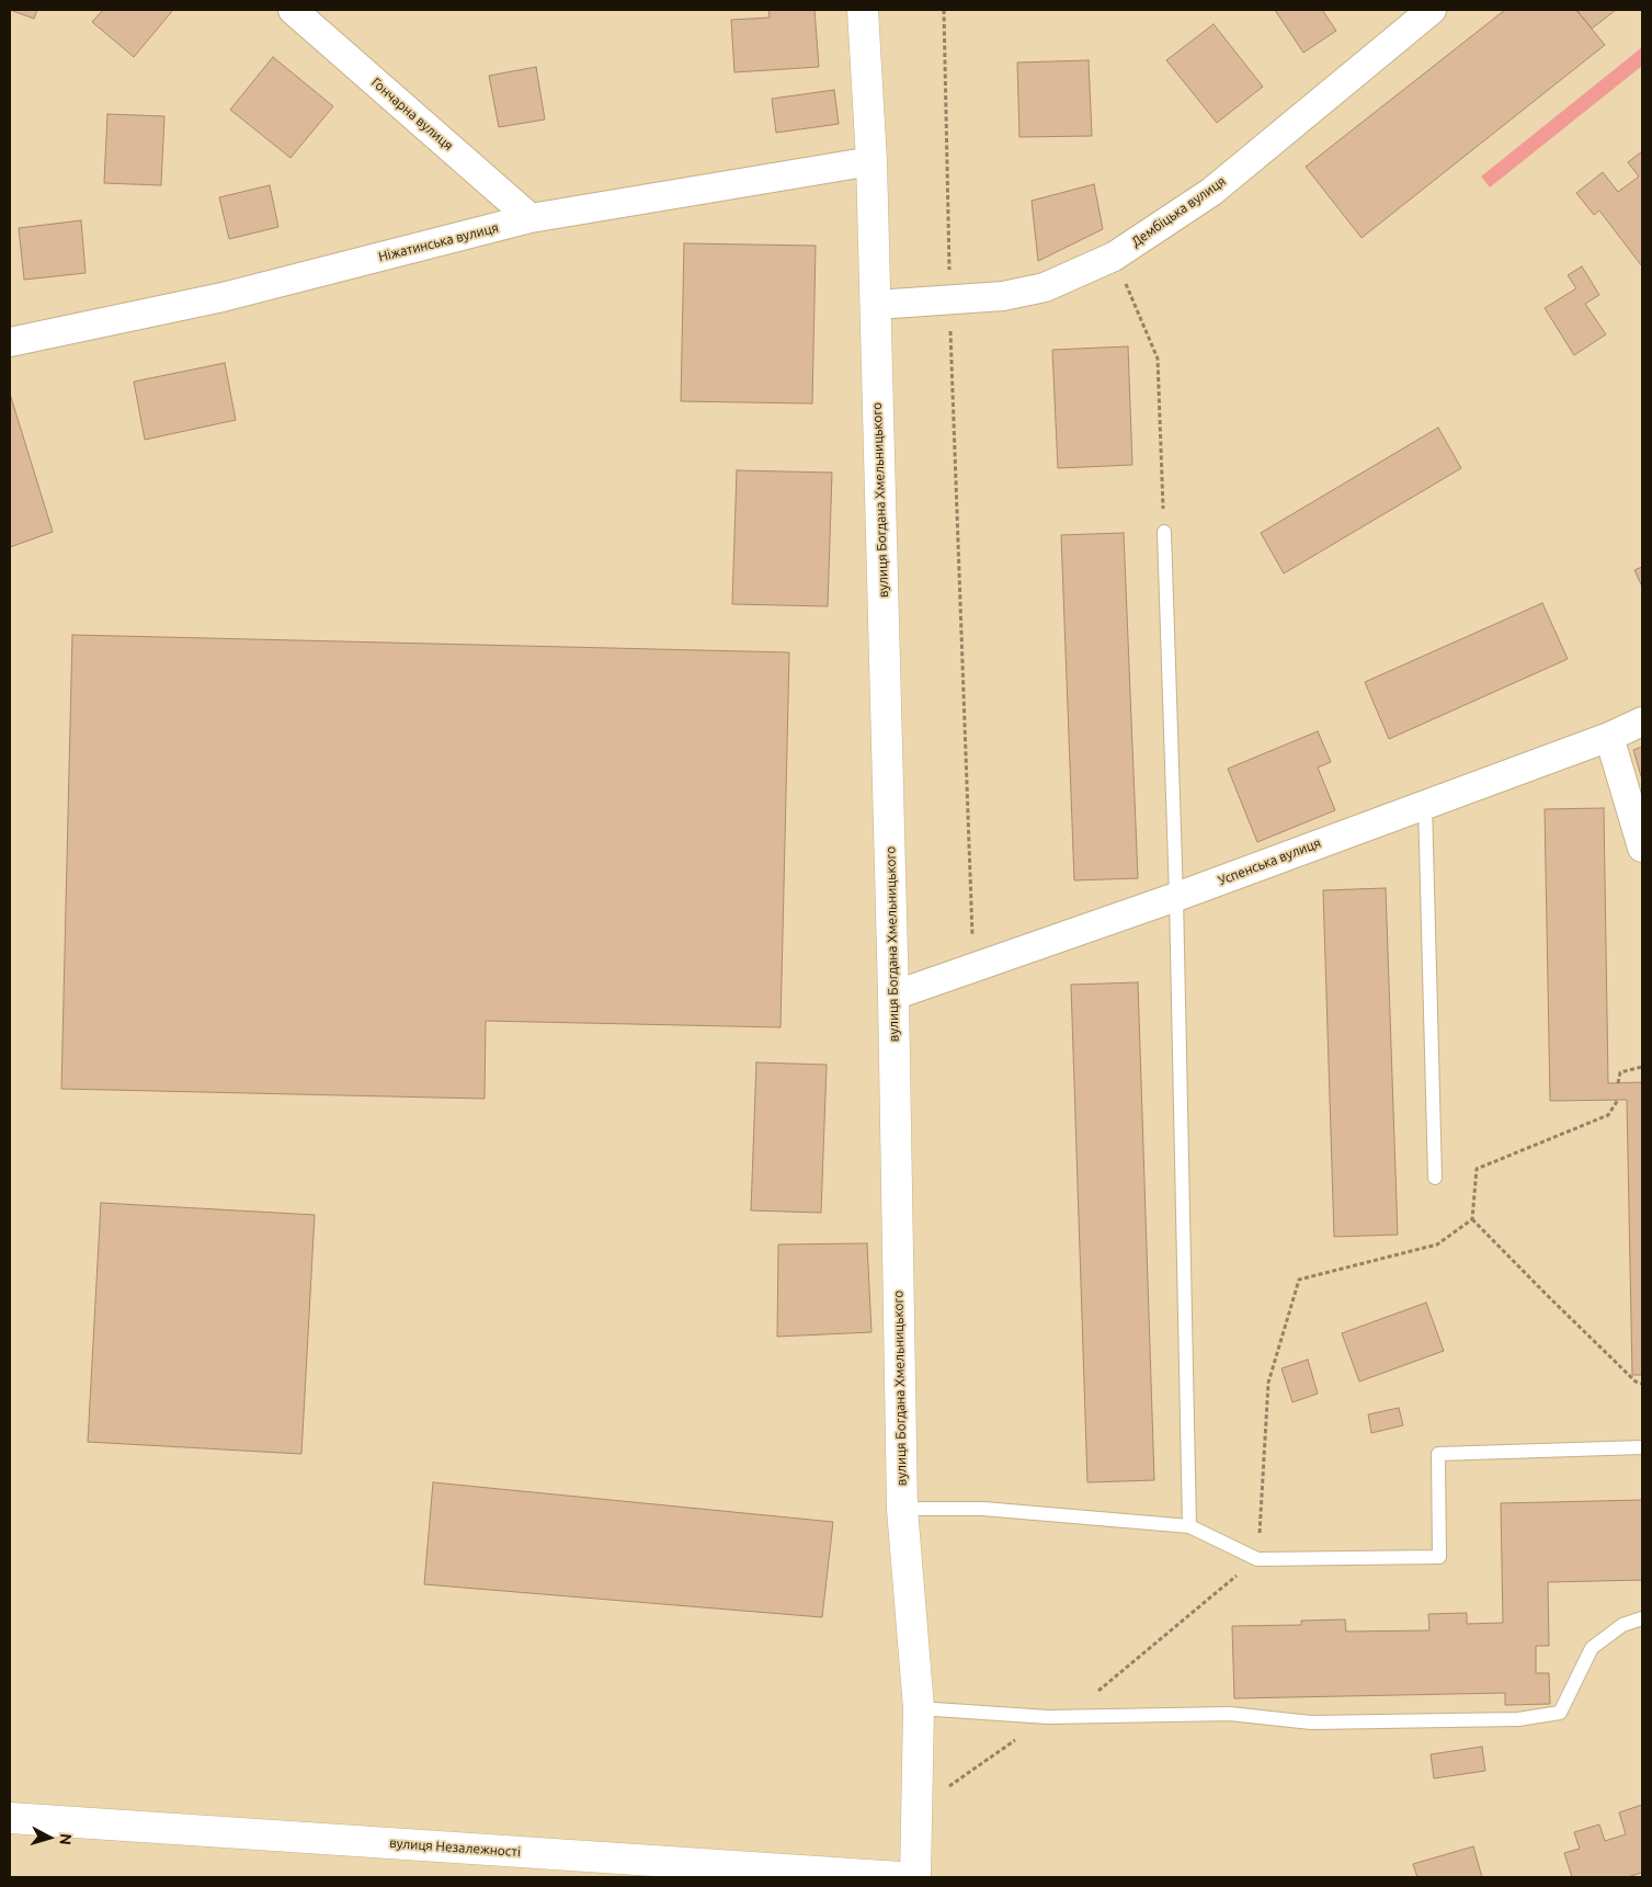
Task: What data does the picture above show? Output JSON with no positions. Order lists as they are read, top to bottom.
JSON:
{
  "streets": {
    "street": [
      "Гончарна вулиця",
      "Дембіцька вулиця",
      "Ніжатинська вулиця",
      "вулиця Богдана Хмельницького",
      "Успенська вулиця",
      "вулиця Незалежності"
    ]
  },
  "crossings": [
    ["Гончарна вулиця", "Ніжатинська вулиця"],
    ["Дембіцька вулиця", "вулиця Богдана Хмельницького"],
    ["Ніжатинська вулиця", "вулиця Богдана Хмельницького"],
    ["вулиця Богдана Хмельницького", "Успенська вулиця"]
  ],
  "north": "right"
}
